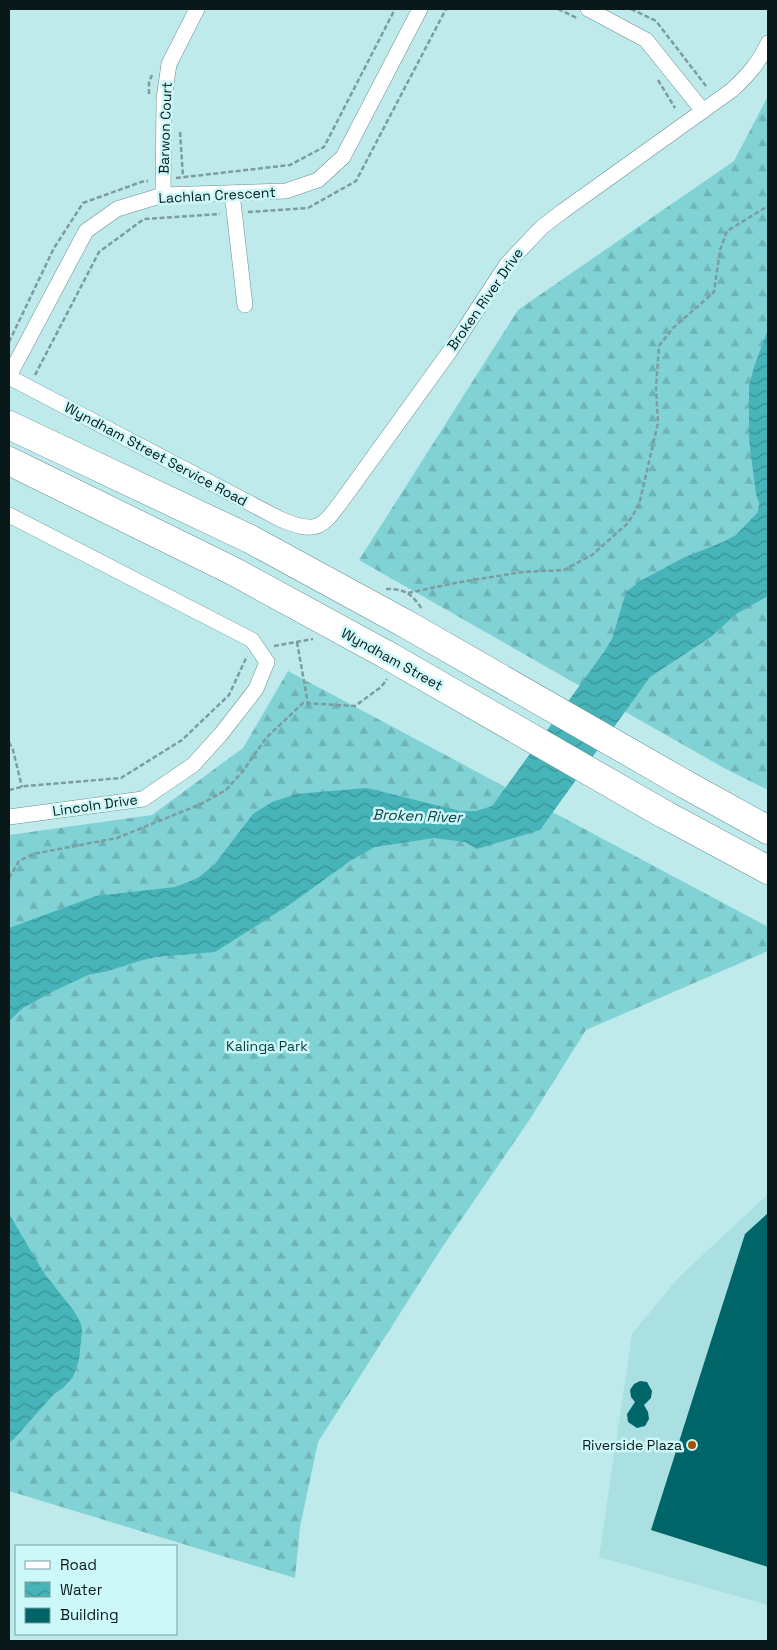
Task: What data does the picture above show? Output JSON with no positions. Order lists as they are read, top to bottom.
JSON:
{
  "streets": {
    "highway": ["Wyndham Street"],
    "street": [
      "Barwon Court",
      "Lachlan Crescent",
      "Broken River Drive",
      "Wyndham Street Service Road",
      "Lincoln Drive"
    ]
  },
  "crossings": [
    ["Barwon Court", "Lachlan Crescent"],
    ["Lachlan Crescent", "Wyndham Street Service Road"],
    ["Broken River Drive", "Wyndham Street Service Road"]
  ],
  "water": ["Broken River"],
  "parks": ["Kalinga Park"],
  "places": ["Riverside Plaza"],
  "legend": ["Road", "Water", "Building"]
}
